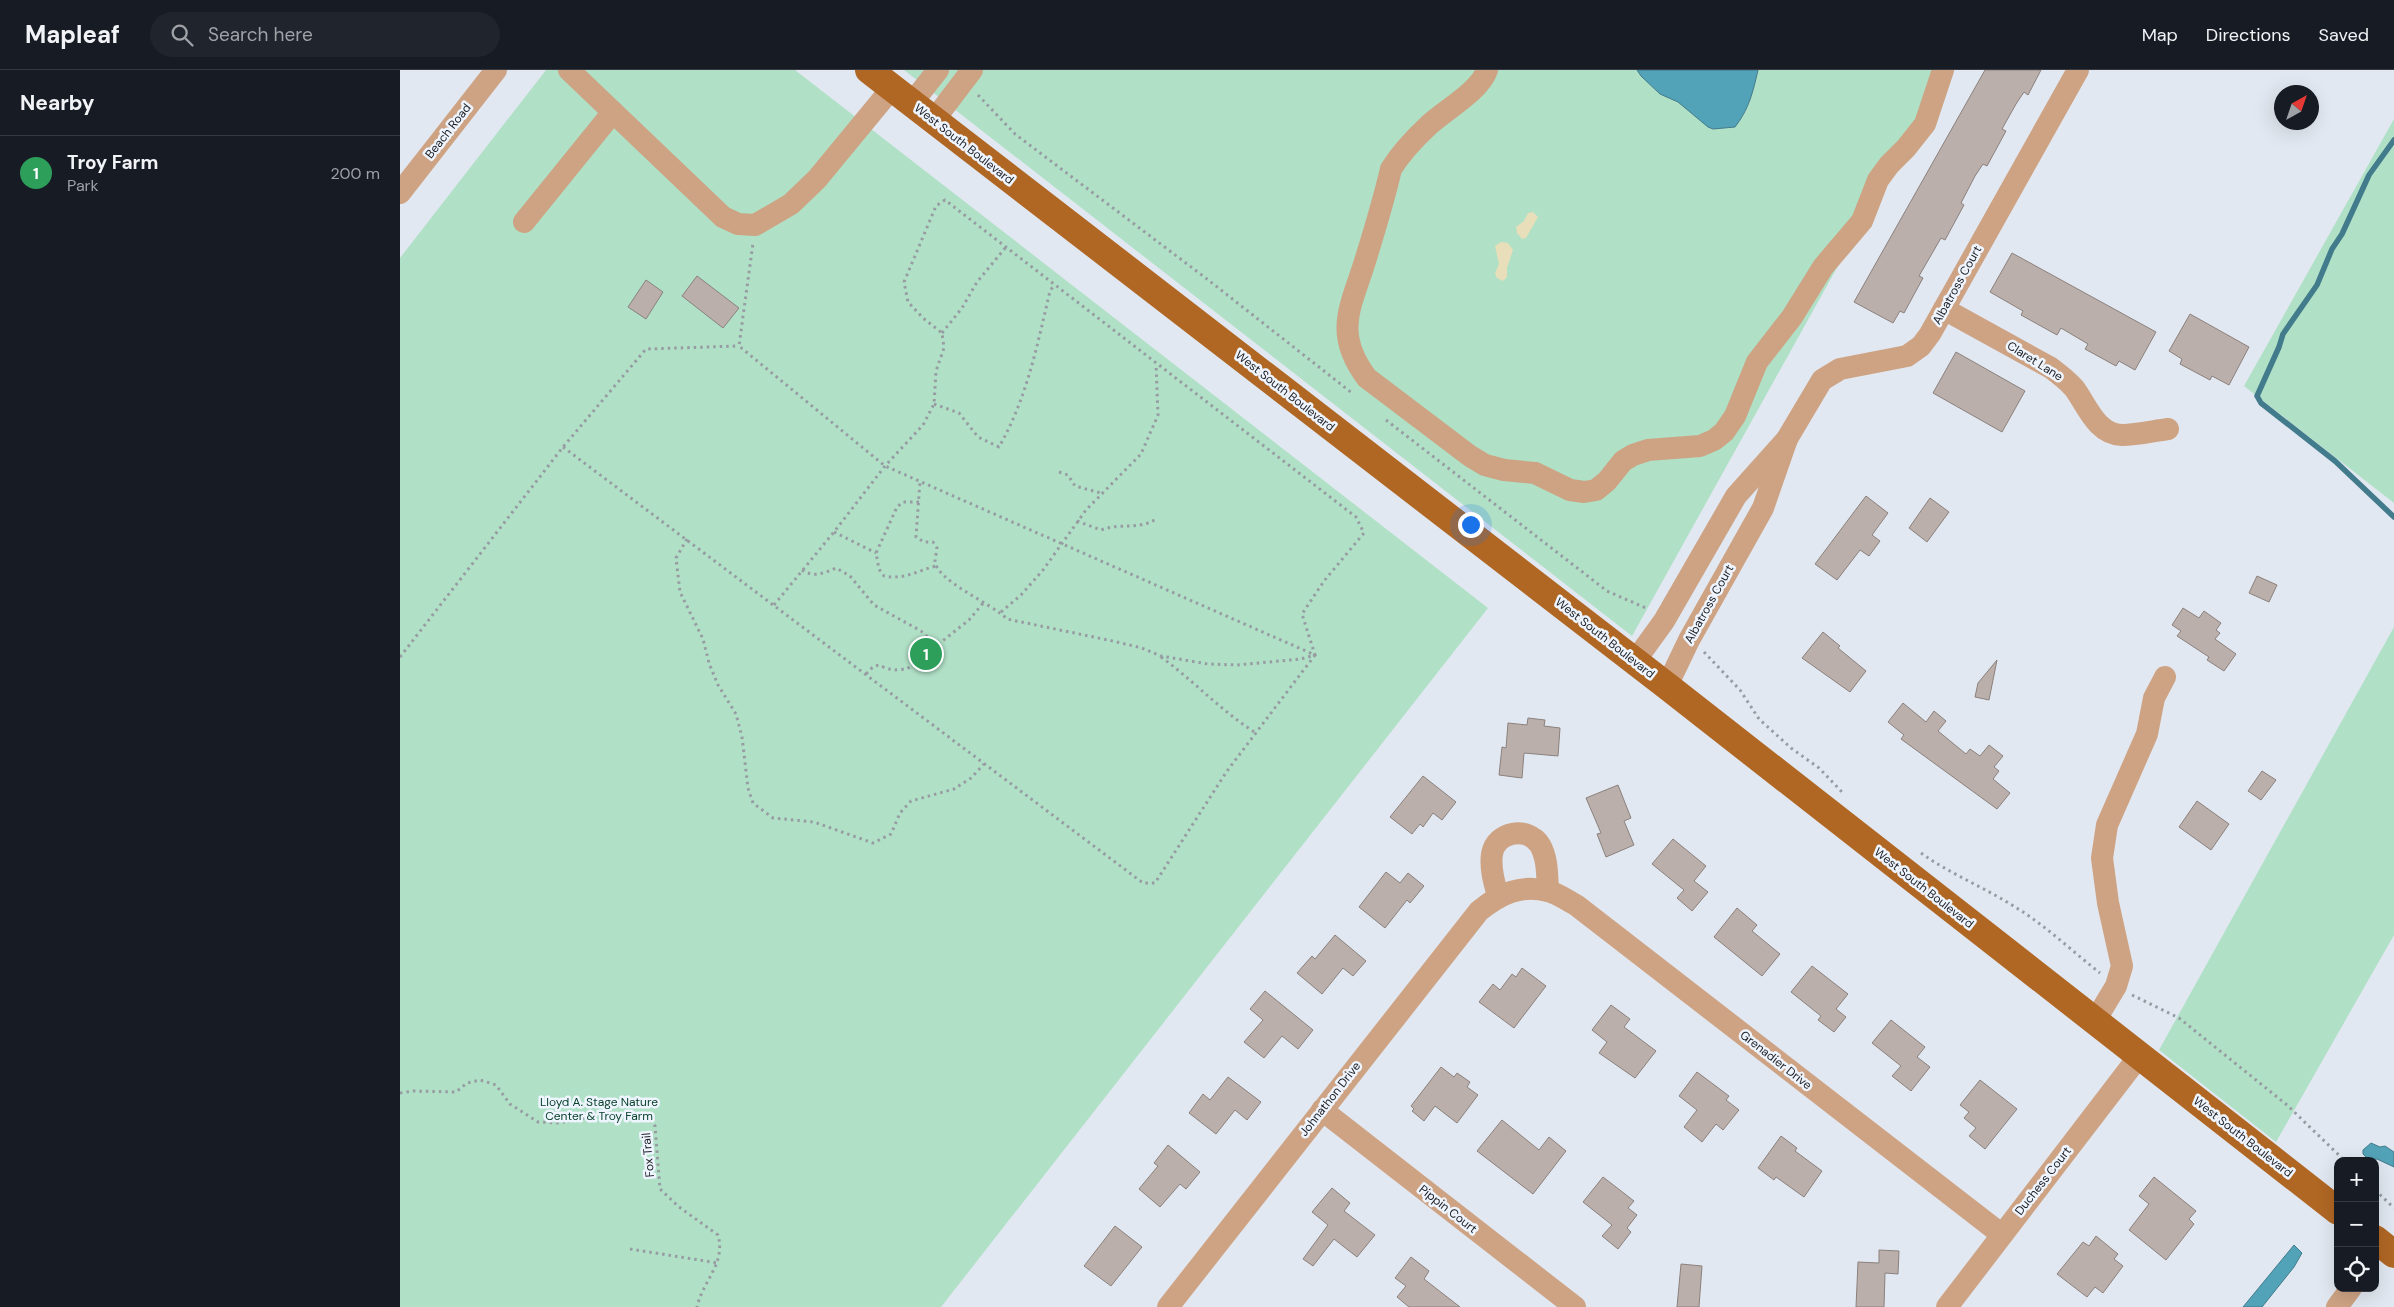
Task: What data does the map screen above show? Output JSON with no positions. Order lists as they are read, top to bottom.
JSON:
{
  "streets": {
    "main road": ["West South Boulevard"],
    "street": [
      "Beach Road",
      "Albatross Court",
      "Claret Lane",
      "Grenadier Drive",
      "Johnathon Drive",
      "Duchess Court",
      "Pippin Court"
    ],
    "path": ["Fox Trail"]
  },
  "crossings": [
    ["West South Boulevard", "Albatross Court"],
    ["West South Boulevard", "Duchess Court"],
    ["Albatross Court", "Claret Lane"],
    ["Grenadier Drive", "Johnathon Drive"],
    ["Grenadier Drive", "Duchess Court"],
    ["Johnathon Drive", "Pippin Court"]
  ],
  "parks": ["Lloyd A. Stage Nature Center & Troy Farm"],
  "north": "top right",
  "page": {
    "header": "Mapleaf",
    "search": "Search here",
    "nav": ["Map", "Directions", "Saved"],
    "heading": "Nearby",
    "list": [
      {
        "mark": "1",
        "name": "Troy Farm",
        "note": "Park",
        "value": "200 m"
      }
    ],
    "pins": "1",
    "map_buttons": ["+", "−"]
  }
}
